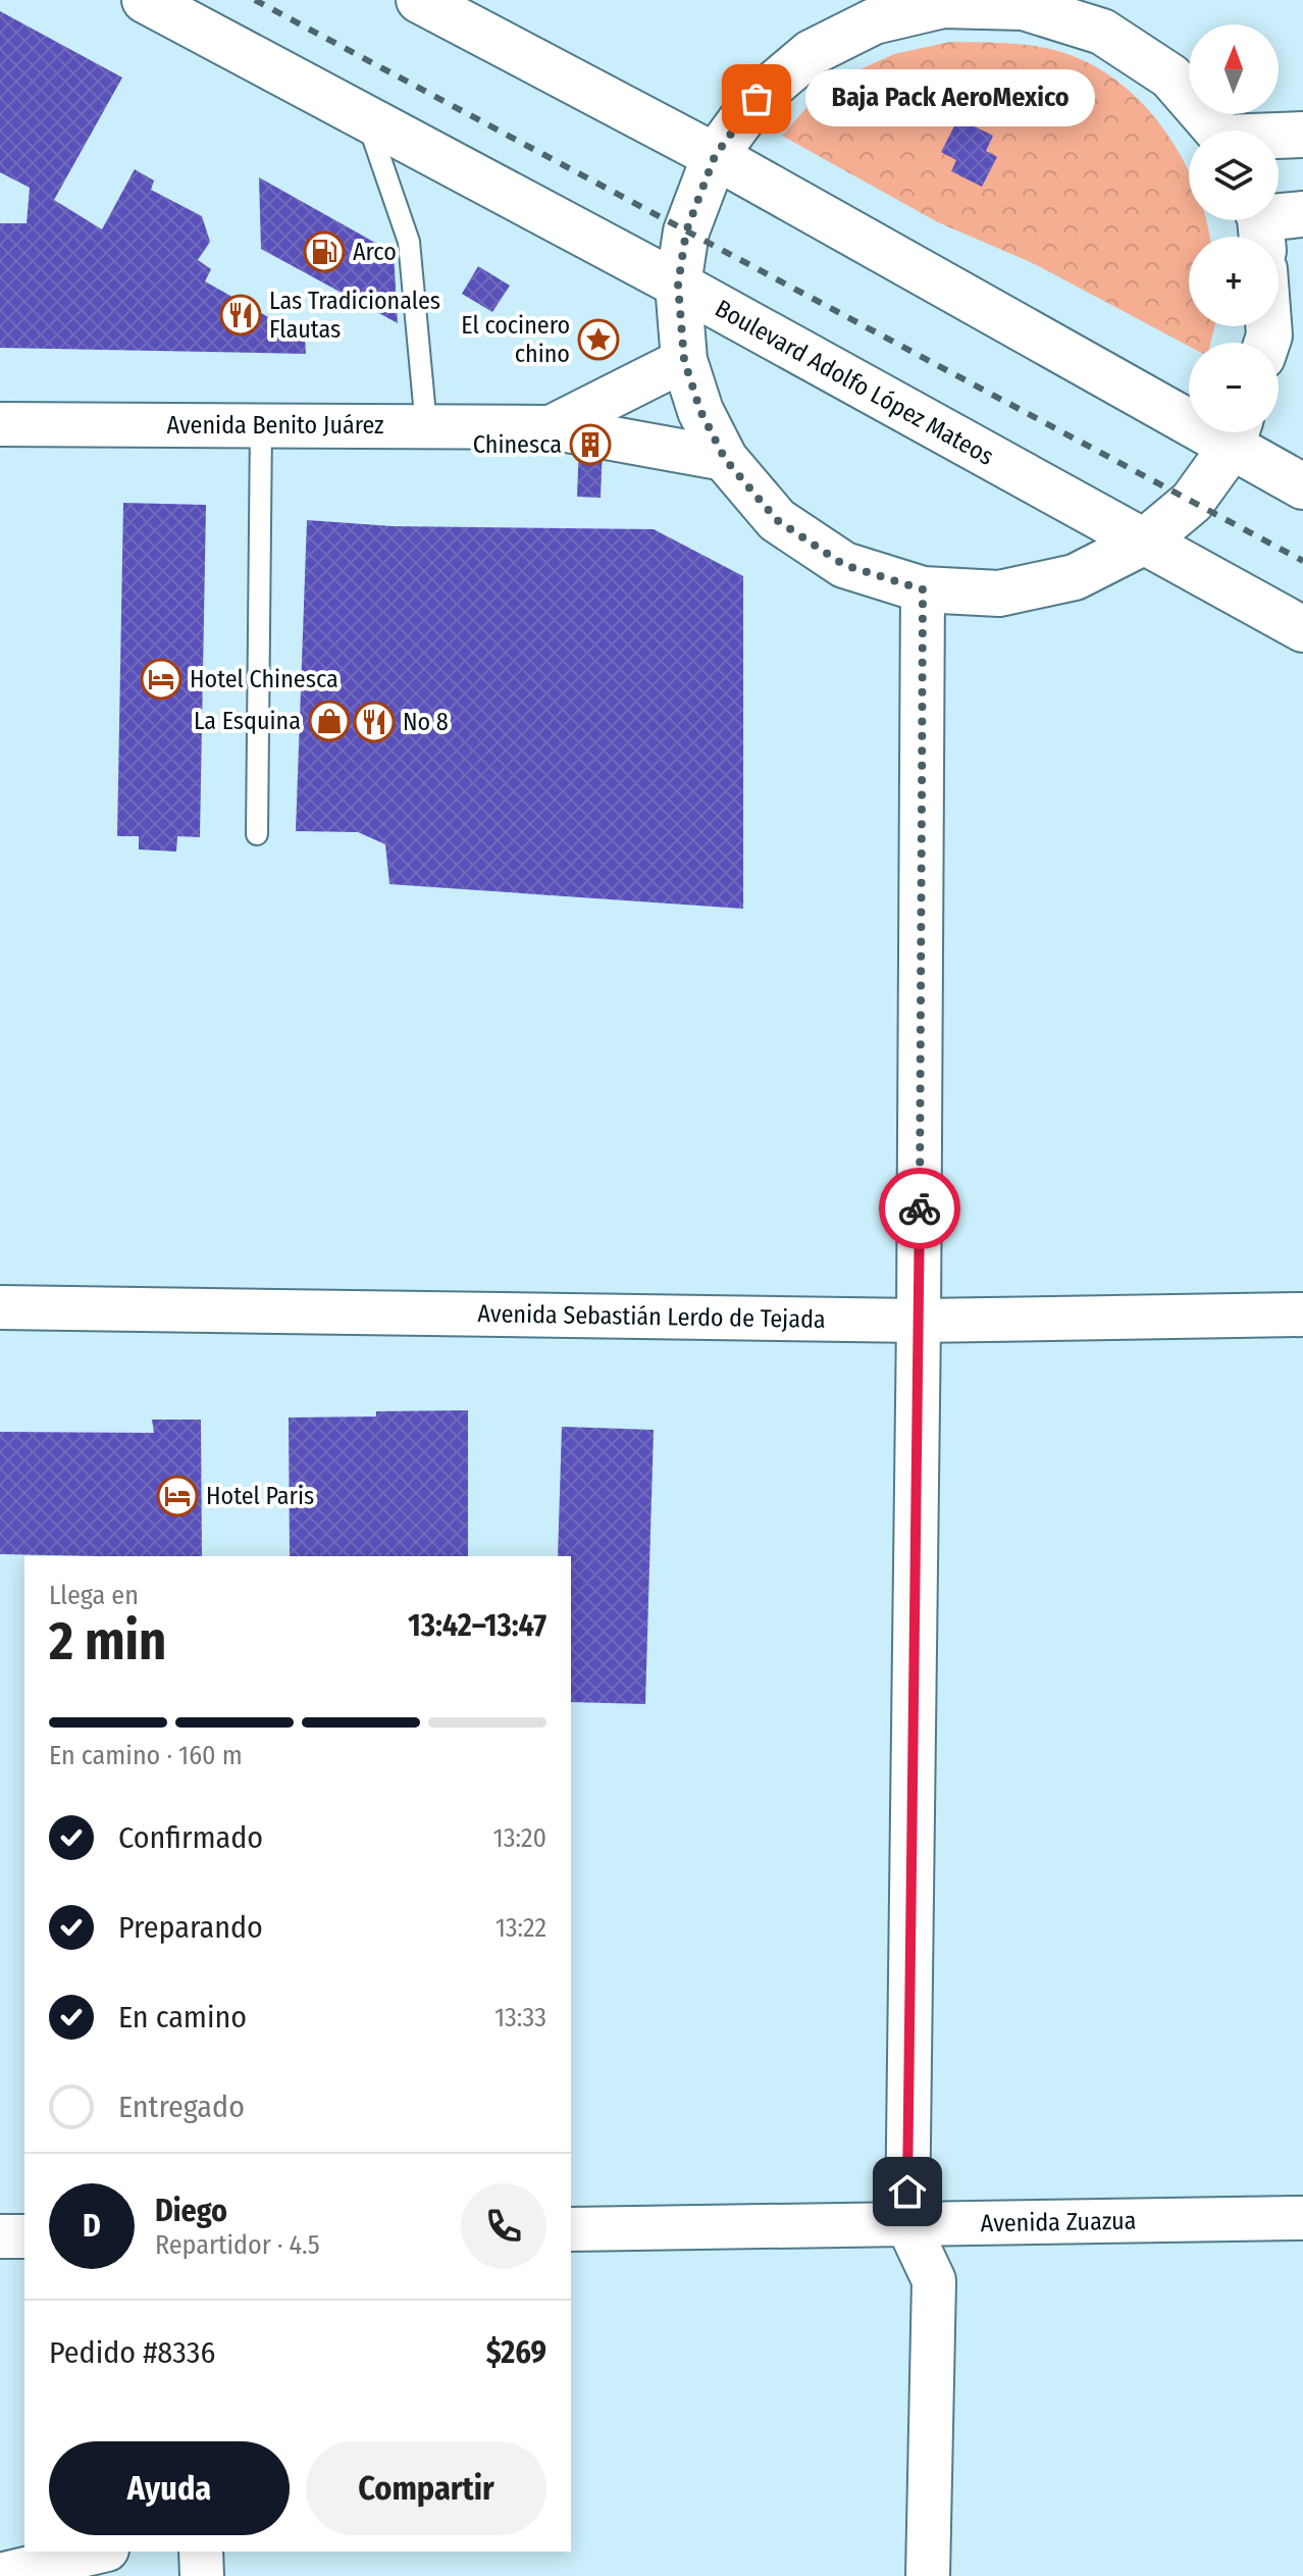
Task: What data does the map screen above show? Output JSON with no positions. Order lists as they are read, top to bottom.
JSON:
{
  "streets": {
    "main road": ["Boulevard Adolfo López Mateos"],
    "street": ["Avenida Benito Juárez", "Avenida Sebastián Lerdo de Tejada", "Avenida Zuazua"]
  },
  "places": {
    "other": ["Baja Pack AeroMexico"],
    "fuel station": ["Arco"],
    "restaurant": ["Las Tradicionales Flautas", "No 8"],
    "place": ["El cocinero chino"],
    "building": ["Chinesca"],
    "hotel": ["Hotel Chinesca", "Hotel Paris"],
    "shop": ["La Esquina"]
  },
  "north": "top",
  "page": {
    "map_buttons": ["+", "−"],
    "bubble": "Baja Pack AeroMexico",
    "heading": ["2 min", "Llega en", "13:42–13:47"],
    "panel": [
      "Diego",
      "Repartidor · 4.5",
      "Pedido #8336",
      "$269"
    ],
    "bar": "En camino · 160 m",
    "list": [
      ["Confirmado", "13:20"],
      ["Preparando", "13:22"],
      ["En camino", "13:33"],
      "Entregado"
    ],
    "round": "D",
    "buttons": ["Ayuda", "Compartir"]
  }
}
